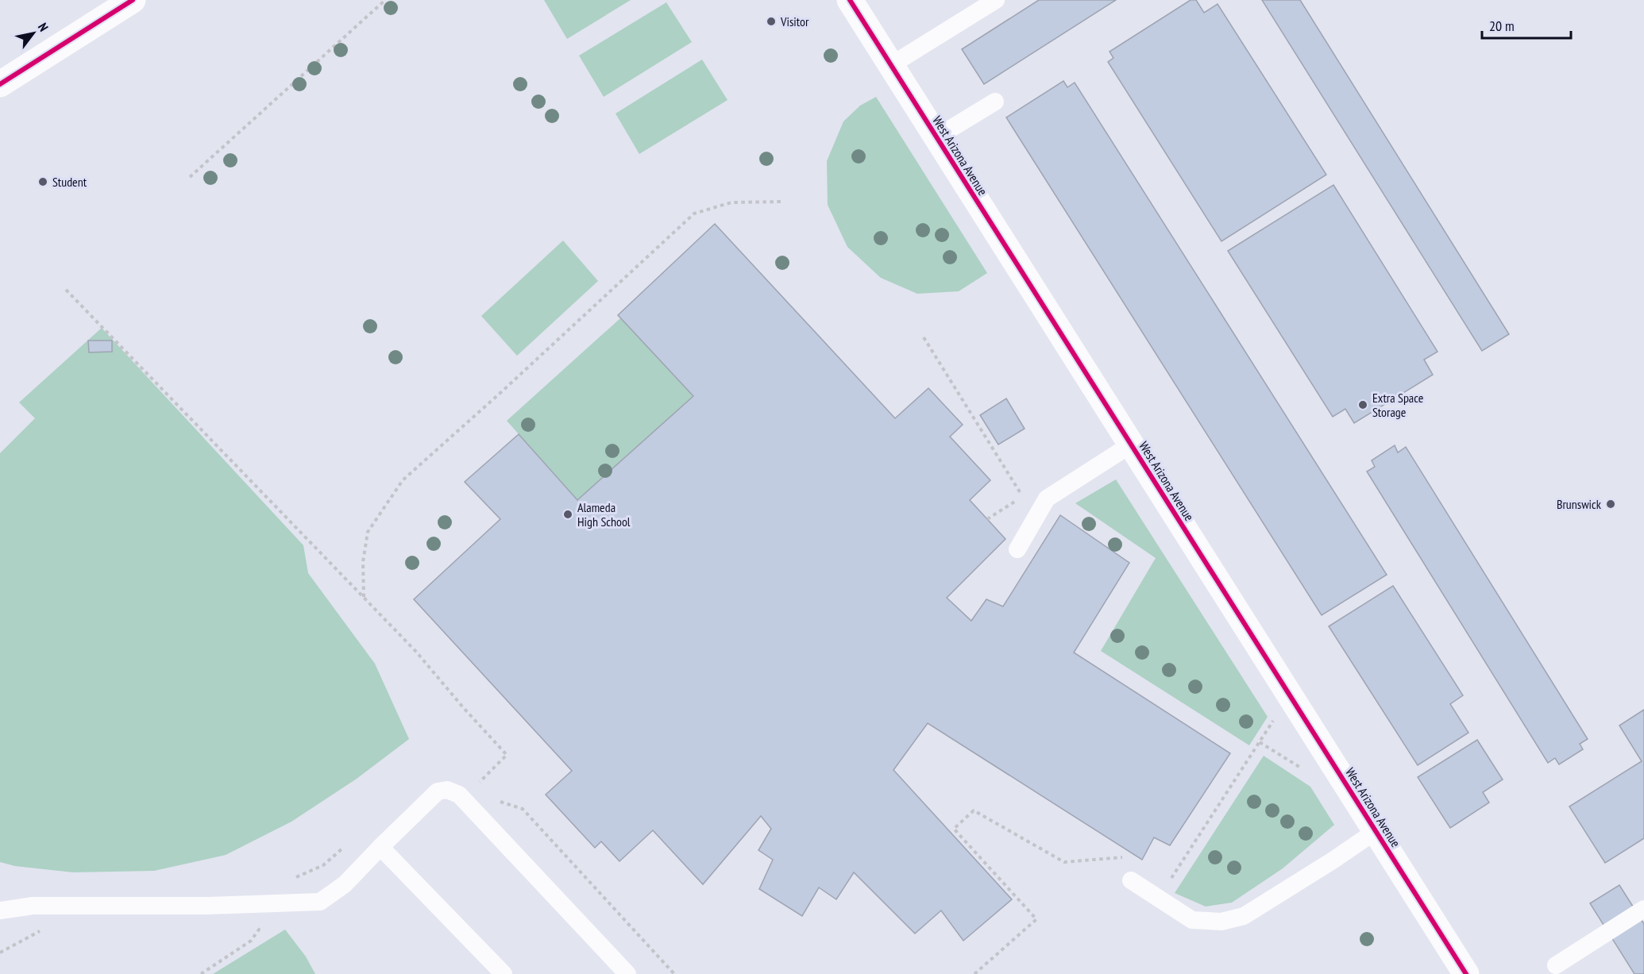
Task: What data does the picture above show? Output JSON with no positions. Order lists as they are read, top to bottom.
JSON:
{
  "streets": {
    "street": ["West Arizona Avenue"]
  },
  "places": [
    "Visitor",
    "Student",
    "Extra Space Storage",
    "Brunswick",
    "Alameda High School"
  ],
  "scale_bar": "20 m",
  "north": "top right"
}
